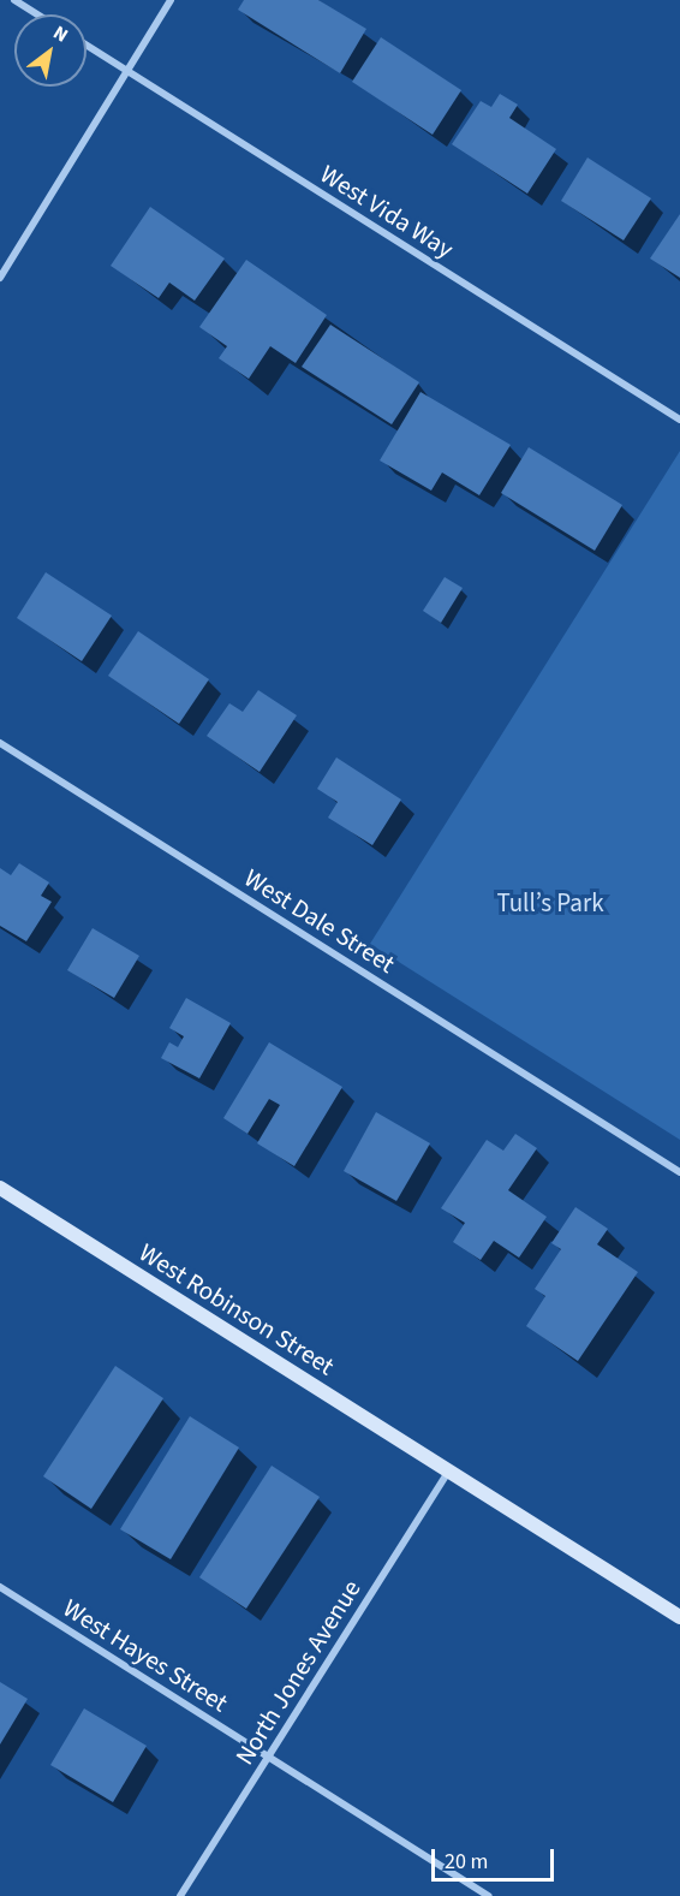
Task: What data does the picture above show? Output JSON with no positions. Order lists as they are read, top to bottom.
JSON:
{
  "streets": {
    "main road": ["West Robinson Street"],
    "street": [
      "West Vida Way",
      "West Dale Street",
      "West Hayes Street",
      "North Jones Avenue"
    ]
  },
  "crossings": [
    ["West Robinson Street", "North Jones Avenue"],
    ["West Hayes Street", "North Jones Avenue"]
  ],
  "parks": ["Tull’s Park"],
  "scale_bar": "20 m",
  "north": "top right"
}
